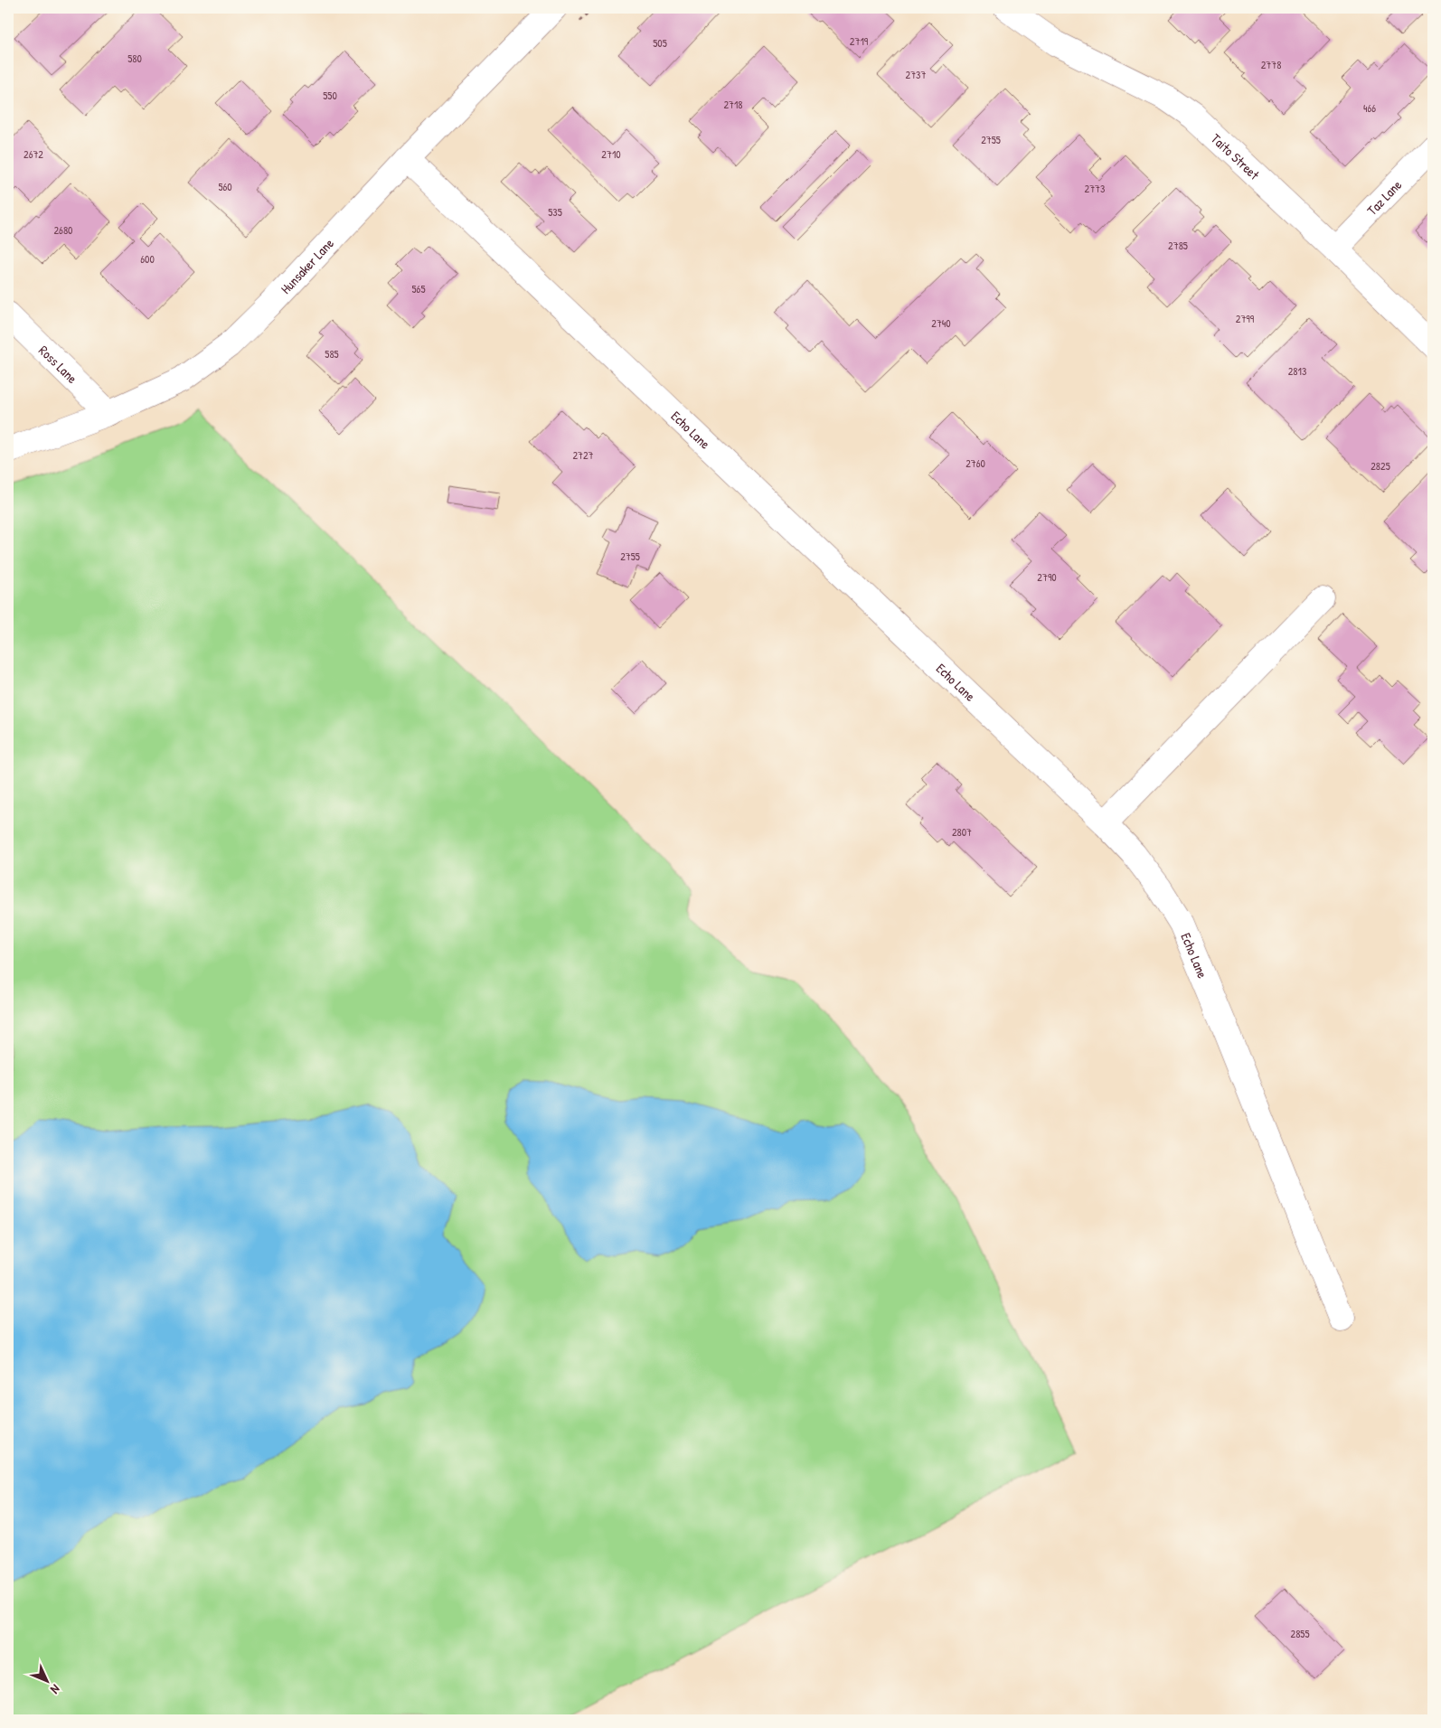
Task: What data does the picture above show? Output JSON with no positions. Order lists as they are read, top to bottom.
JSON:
{
  "streets": {
    "street": [
      "Taito Street",
      "Taz Lane",
      "Hunsaker Lane",
      "Ross Lane",
      "Echo Lane"
    ]
  },
  "crossings": [
    ["Taito Street", "Taz Lane"],
    ["Hunsaker Lane", "Ross Lane"],
    ["Hunsaker Lane", "Echo Lane"]
  ],
  "house_numbers": [
    "2719",
    "505",
    "580",
    "2778",
    "2737",
    "550",
    "2718",
    "466",
    "2755",
    "2672",
    "2710",
    "560",
    "2773",
    "535",
    "2680",
    "2785",
    "600",
    "565",
    "2799",
    "2740",
    "585",
    "2813",
    "2727",
    "2760",
    "2825",
    "2755",
    "2790",
    "2807",
    "2855"
  ],
  "north": "bottom right"
}
